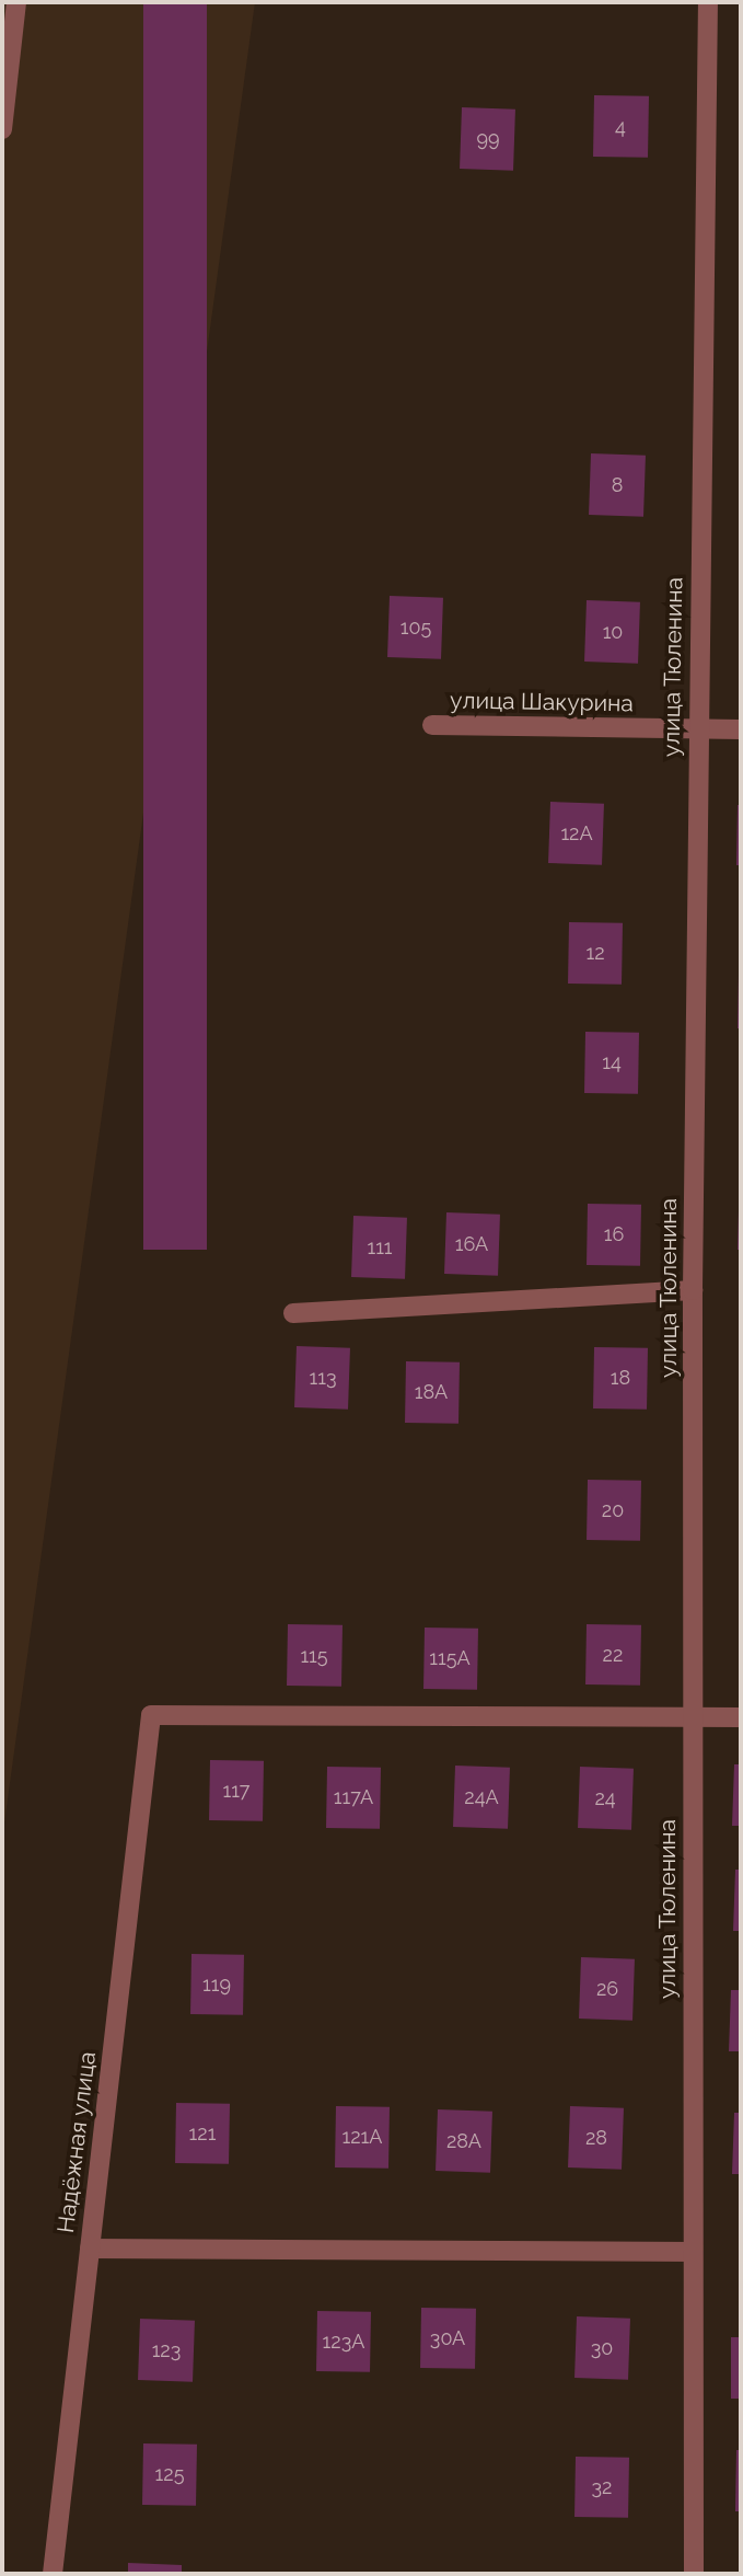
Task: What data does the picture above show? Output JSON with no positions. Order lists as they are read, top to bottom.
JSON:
{
  "streets": {
    "street": ["улица Тюленина", "улица Шакурина", "Надёжная улица"]
  },
  "crossings": [
    ["улица Тюленина", "улица Шакурина"],
    ["улица Тюленина", "Надёжная улица"]
  ],
  "house_numbers": [
    "4",
    "99",
    "8",
    "105",
    "10",
    "12А",
    "12",
    "14",
    "16",
    "16А",
    "111",
    "113",
    "18",
    "18А",
    "20",
    "22",
    "115",
    "115А",
    "117",
    "117А",
    "24А",
    "24",
    "119",
    "26",
    "121",
    "121А",
    "28",
    "28А",
    "30А",
    "123А",
    "30",
    "123",
    "125",
    "32"
  ]
}
